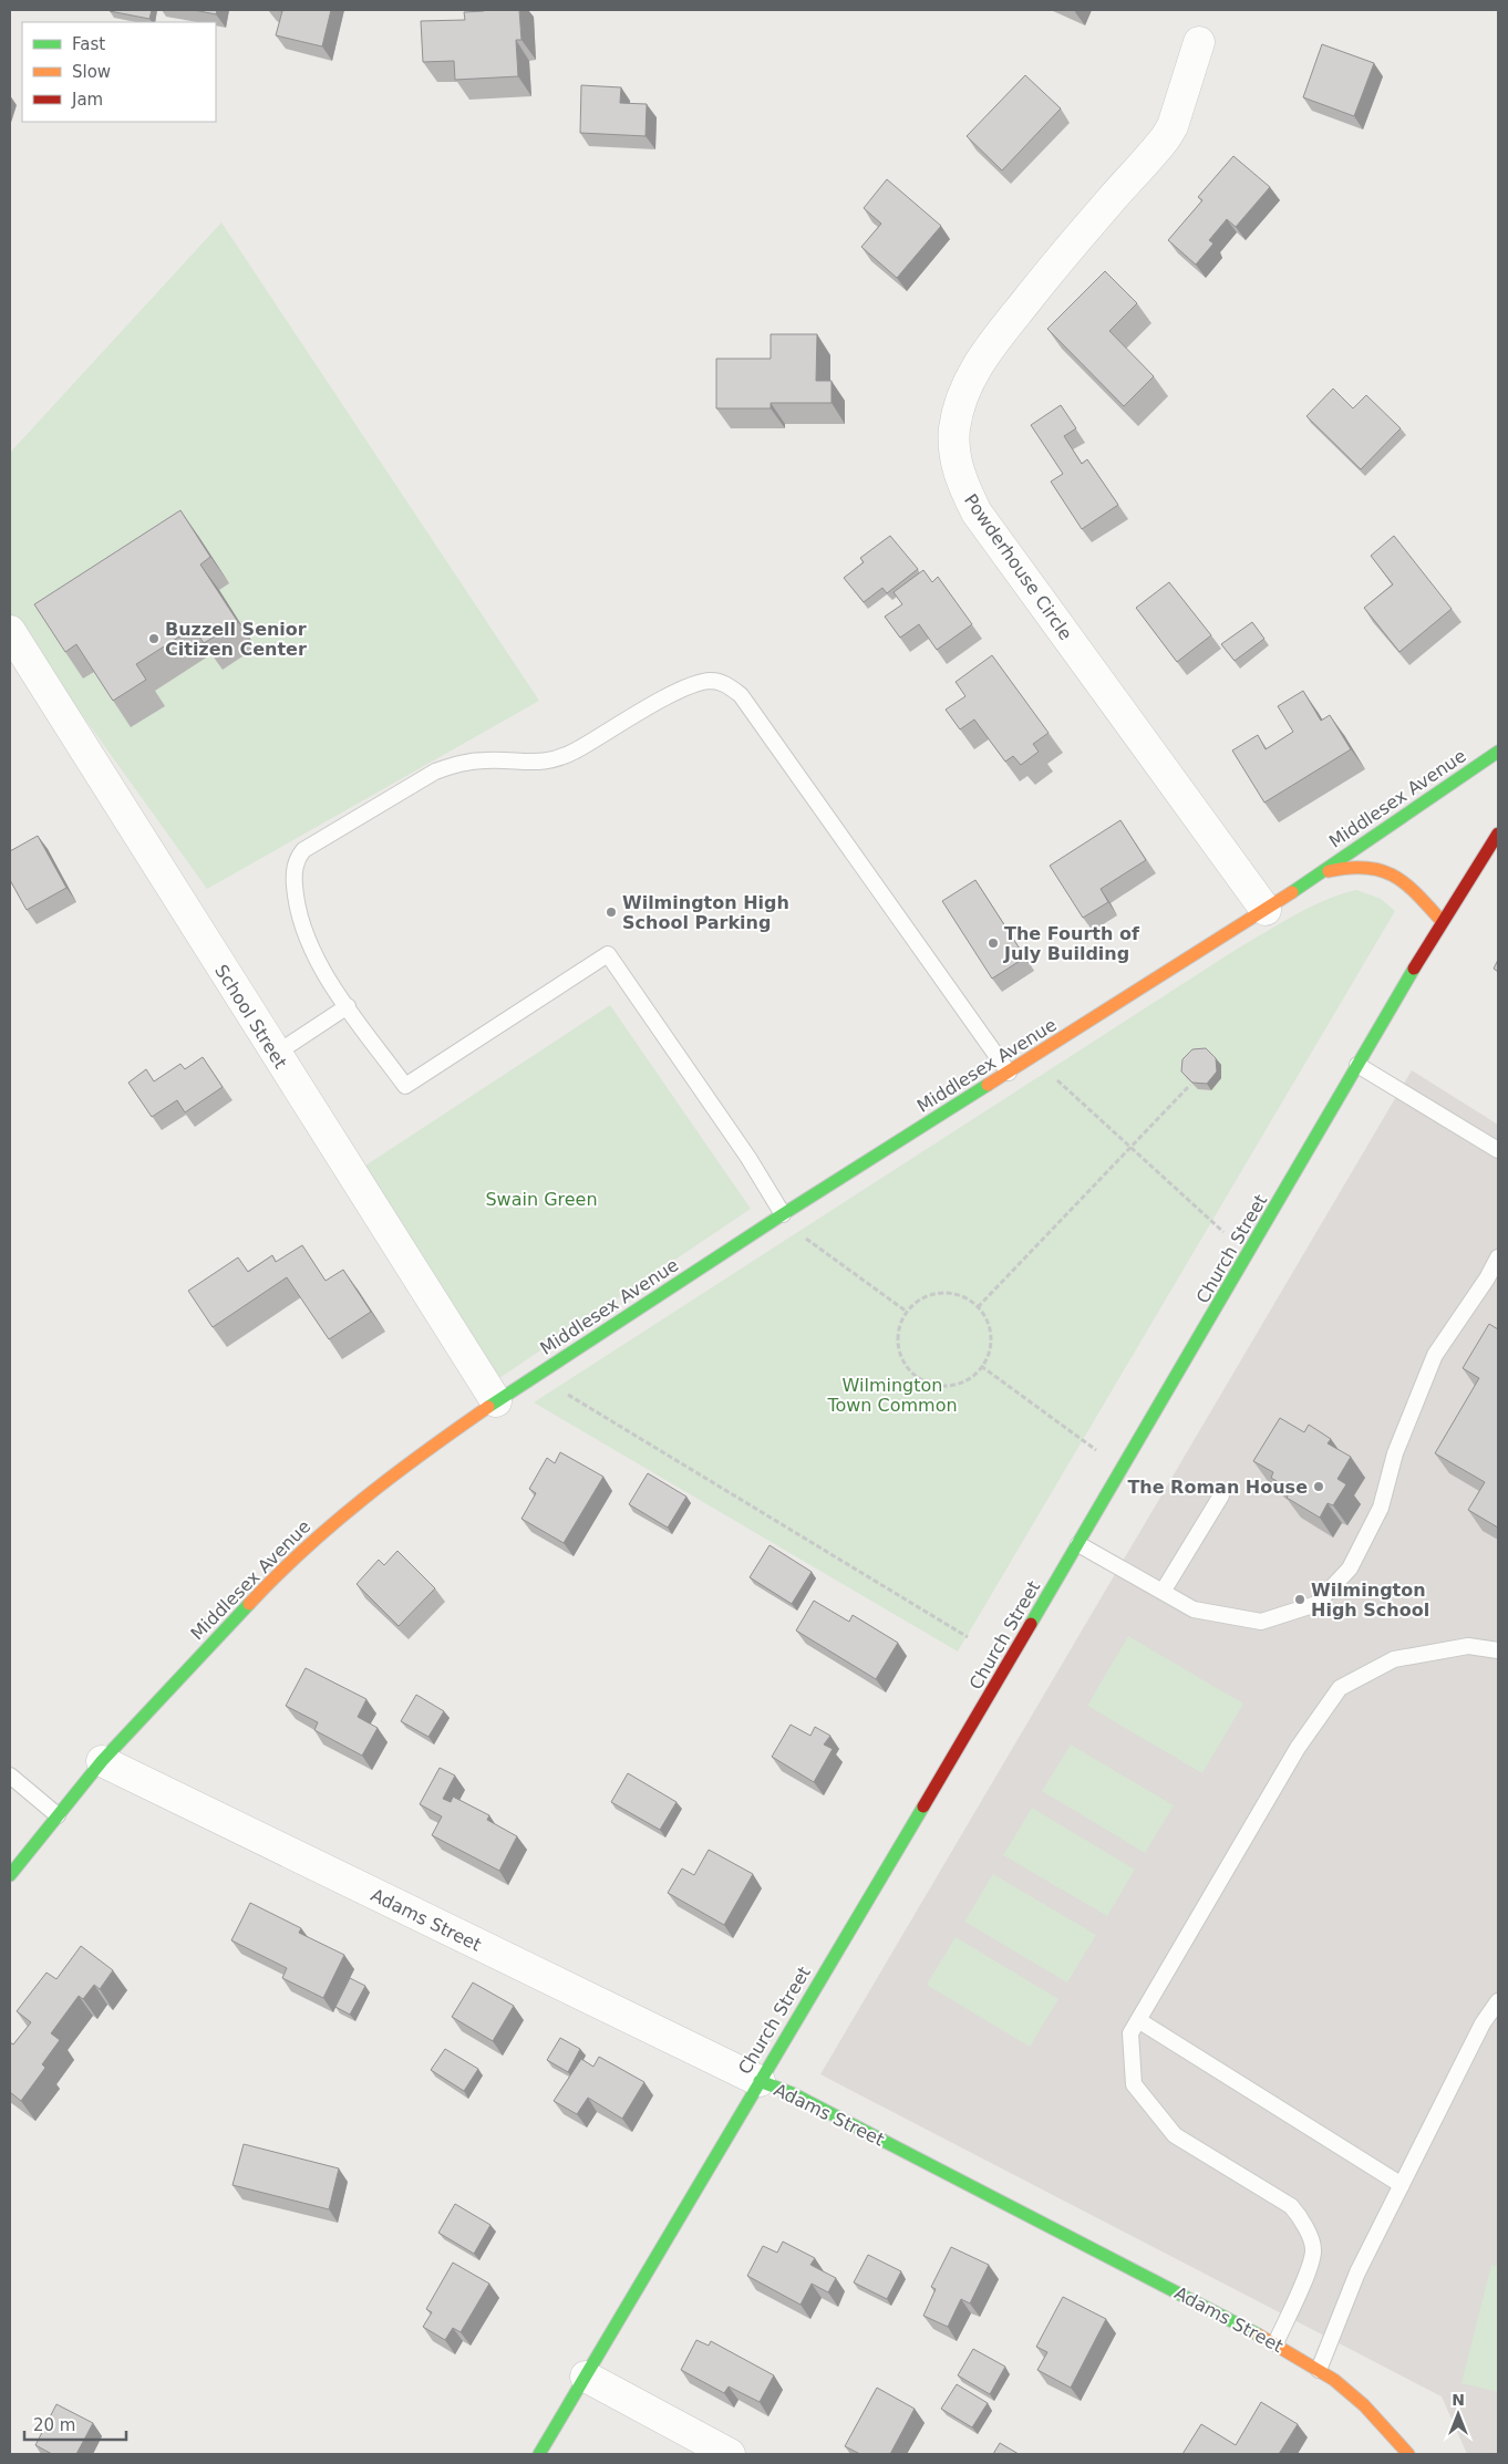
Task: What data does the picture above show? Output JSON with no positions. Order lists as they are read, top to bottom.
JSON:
{
  "streets": {
    "street": [
      "Powderhouse Circle",
      "Middlesex Avenue",
      "School Street",
      "Church Street",
      "Adams Street"
    ]
  },
  "crossings": [
    ["Powderhouse Circle", "Middlesex Avenue"],
    ["Middlesex Avenue", "School Street"],
    ["Middlesex Avenue", "Church Street"],
    ["Middlesex Avenue", "Adams Street"],
    ["Church Street", "Adams Street"]
  ],
  "parks": ["Swain Green", "Wilmington Town Common"],
  "places": [
    "Buzzell Senior Citizen Center",
    "Wilmington High School Parking",
    "The Fourth of July Building",
    "The Roman House",
    "Wilmington High School"
  ],
  "legend": ["Fast", "Slow", "Jam"],
  "scale_bar": "20 m",
  "north": "top"
}
